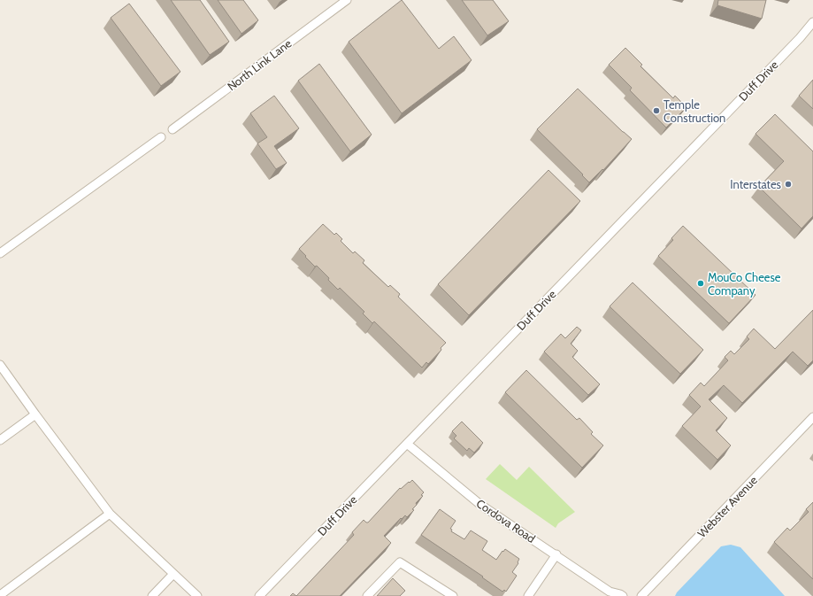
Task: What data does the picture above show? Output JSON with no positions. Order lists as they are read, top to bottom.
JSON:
{
  "streets": {
    "street": [
      "North Link Lane",
      "Duff Drive",
      "Webster Avenue",
      "Cordova Road"
    ]
  },
  "crossings": [
    ["Duff Drive", "Cordova Road"]
  ],
  "places": ["Temple Construction", "Interstates", "MouCo Cheese Company"]
}
